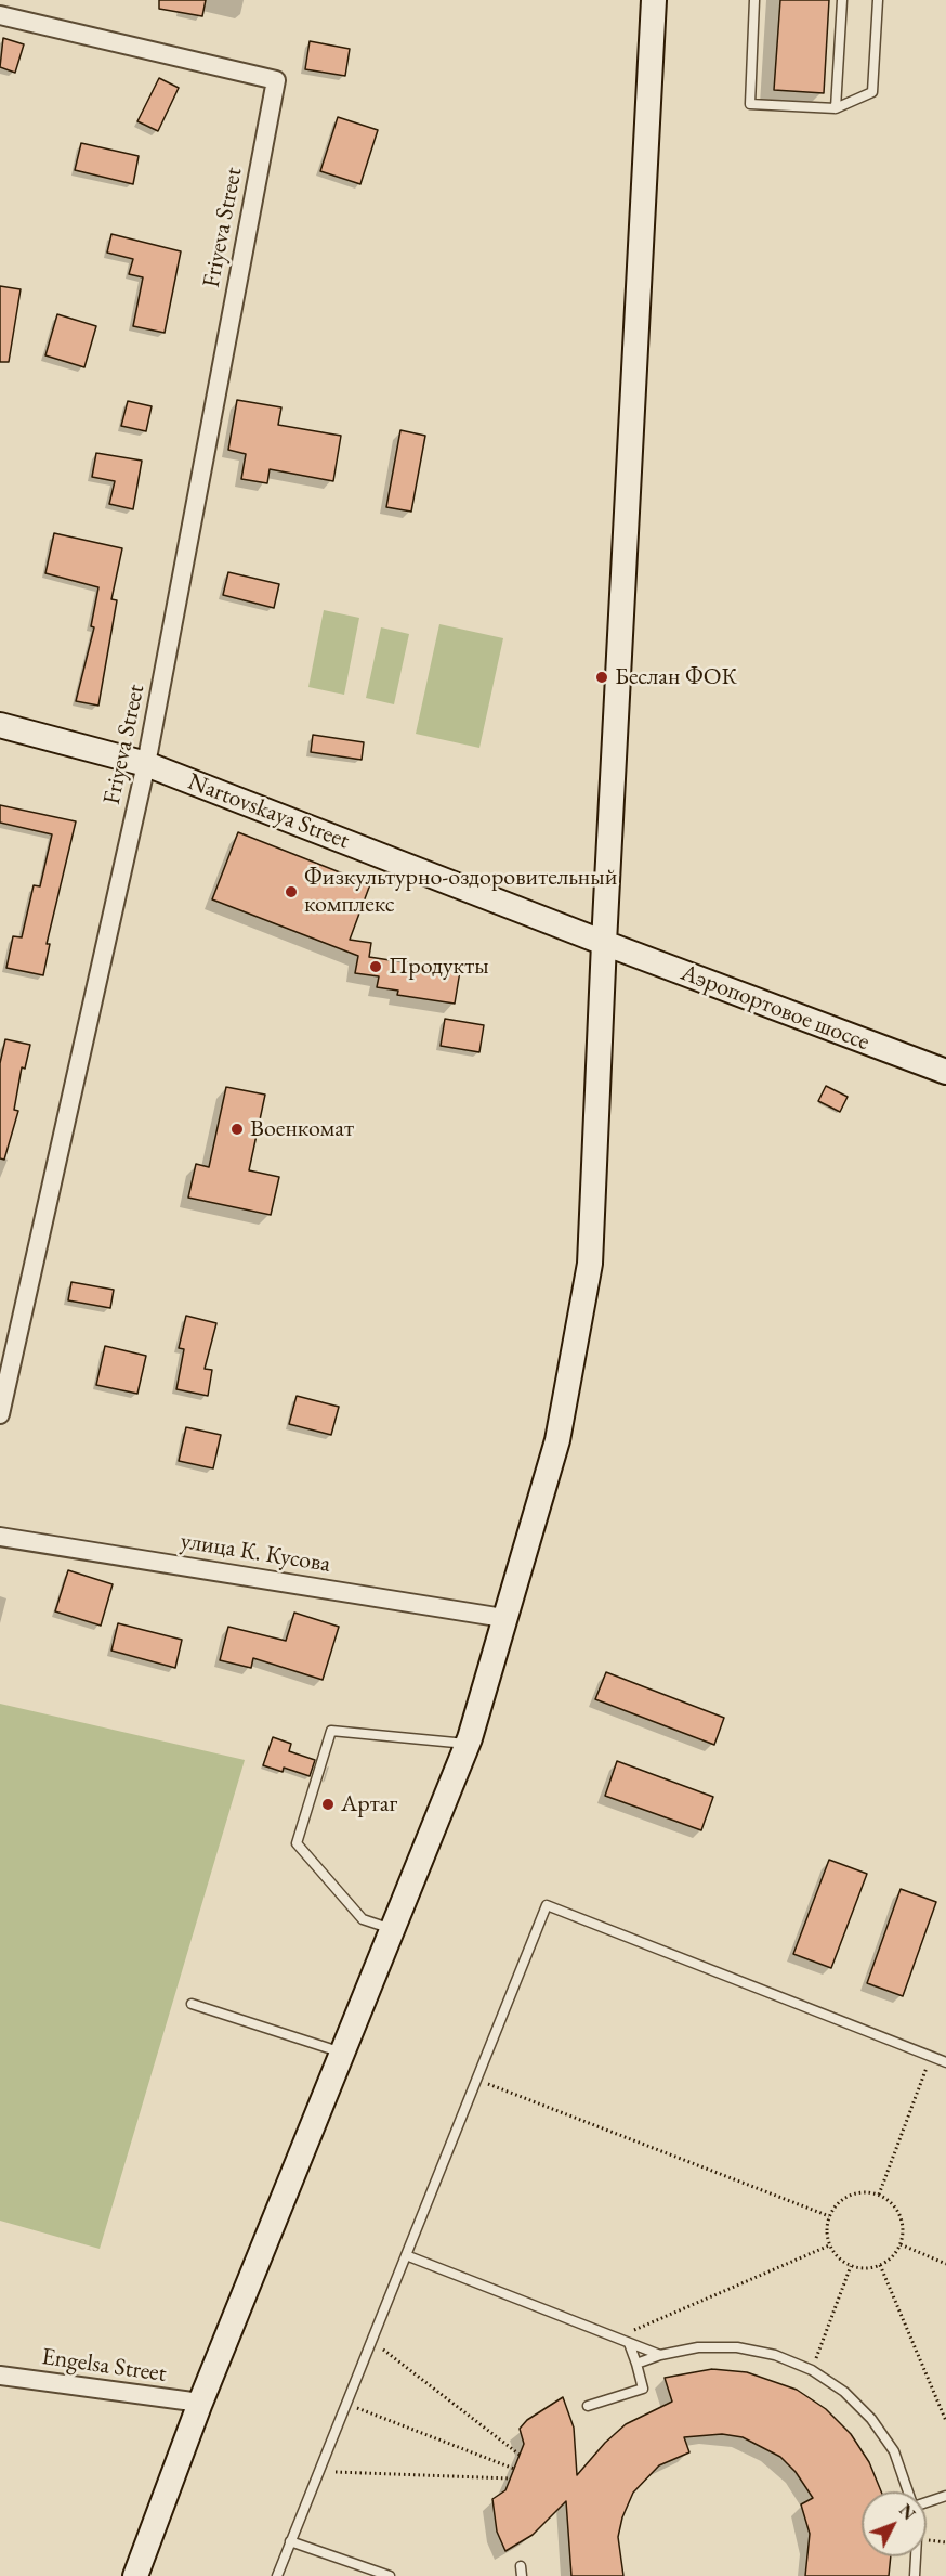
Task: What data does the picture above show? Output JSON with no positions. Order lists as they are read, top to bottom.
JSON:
{
  "streets": {
    "main road": ["Nartovskaya Street", "Аэропортовое шоссе"],
    "street": ["Friyeva Street", "улица К. Кусова", "Engelsa Street"]
  },
  "crossings": [
    ["Friyeva Street", "Nartovskaya Street"],
    ["Nartovskaya Street", "Аэропортовое шоссе"]
  ],
  "places": [
    "Беслан ФОК",
    "Физкультурно-оздоровительный комплекс",
    "Продукты",
    "Военкомат",
    "Артаг"
  ],
  "north": "top right"
}
